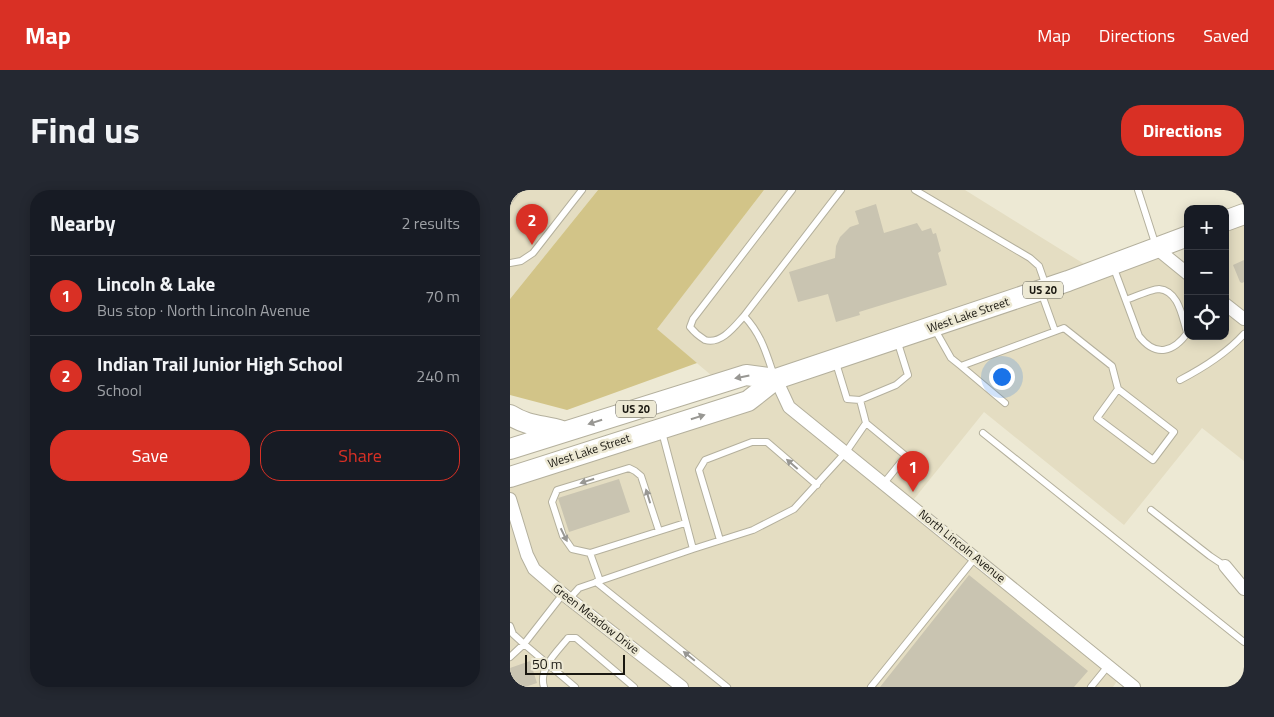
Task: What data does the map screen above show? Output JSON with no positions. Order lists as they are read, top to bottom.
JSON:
{
  "streets": {
    "main road": ["US 20", "West Lake Street"],
    "street": ["North Lincoln Avenue", "Green Meadow Drive"]
  },
  "crossings": [
    ["West Lake Street", "North Lincoln Avenue"]
  ],
  "scale_bar": "50 m",
  "page": {
    "header": "Map",
    "nav": ["Map", "Directions", "Saved"],
    "title": "Find us",
    "buttons": [
      "Directions",
      ["Save", "Share"]
    ],
    "heading": ["Nearby", "2 results"],
    "pins": ["2", "1"],
    "map_buttons": ["+", "−"],
    "list": [
      {
        "mark": "1",
        "name": "Lincoln & Lake",
        "note": "Bus stop · North Lincoln Avenue",
        "value": "70 m"
      },
      {
        "mark": "2",
        "name": "Indian Trail Junior High School",
        "note": "School",
        "value": "240 m"
      }
    ],
    "scale": "50 m"
  }
}
